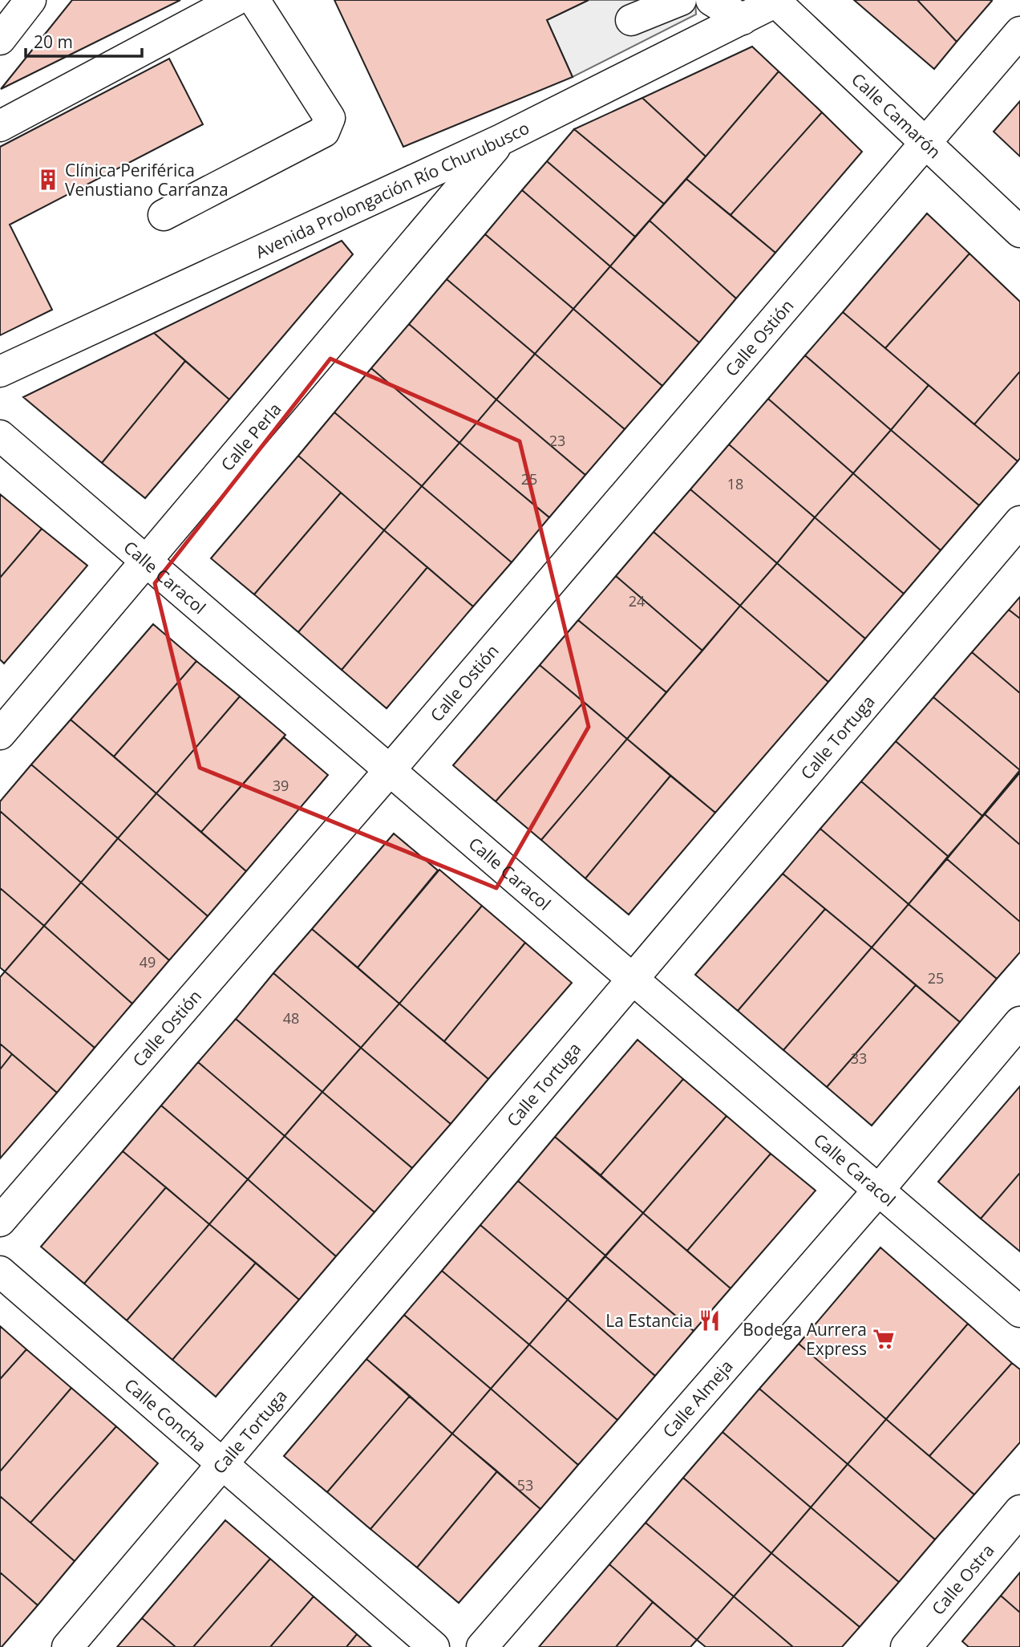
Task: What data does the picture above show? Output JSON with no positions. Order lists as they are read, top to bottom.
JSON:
{
  "streets": {
    "street": [
      "Calle Camarón",
      "Avenida Prolongación Río Churubusco",
      "Calle Ostión",
      "Calle Perla",
      "Calle Caracol",
      "Calle Tortuga",
      "Calle Almeja",
      "Calle Concha",
      "Calle Ostra"
    ]
  },
  "crossings": [
    ["Calle Camarón", "Avenida Prolongación Río Churubusco"],
    ["Calle Camarón", "Calle Ostión"],
    ["Avenida Prolongación Río Churubusco", "Calle Perla"],
    ["Calle Ostión", "Calle Caracol"],
    ["Calle Perla", "Calle Caracol"],
    ["Calle Caracol", "Calle Tortuga"],
    ["Calle Caracol", "Calle Almeja"],
    ["Calle Tortuga", "Calle Concha"]
  ],
  "places": {
    "building": ["Clínica Periférica Venustiano Carranza"],
    "restaurant": ["La Estancia"],
    "supermarket": ["Bodega Aurrera Express"]
  },
  "house_numbers": [
    "23",
    "25",
    "18",
    "24",
    "39",
    "49",
    "25",
    "48",
    "33",
    "53"
  ],
  "scale_bar": "20 m"
}
